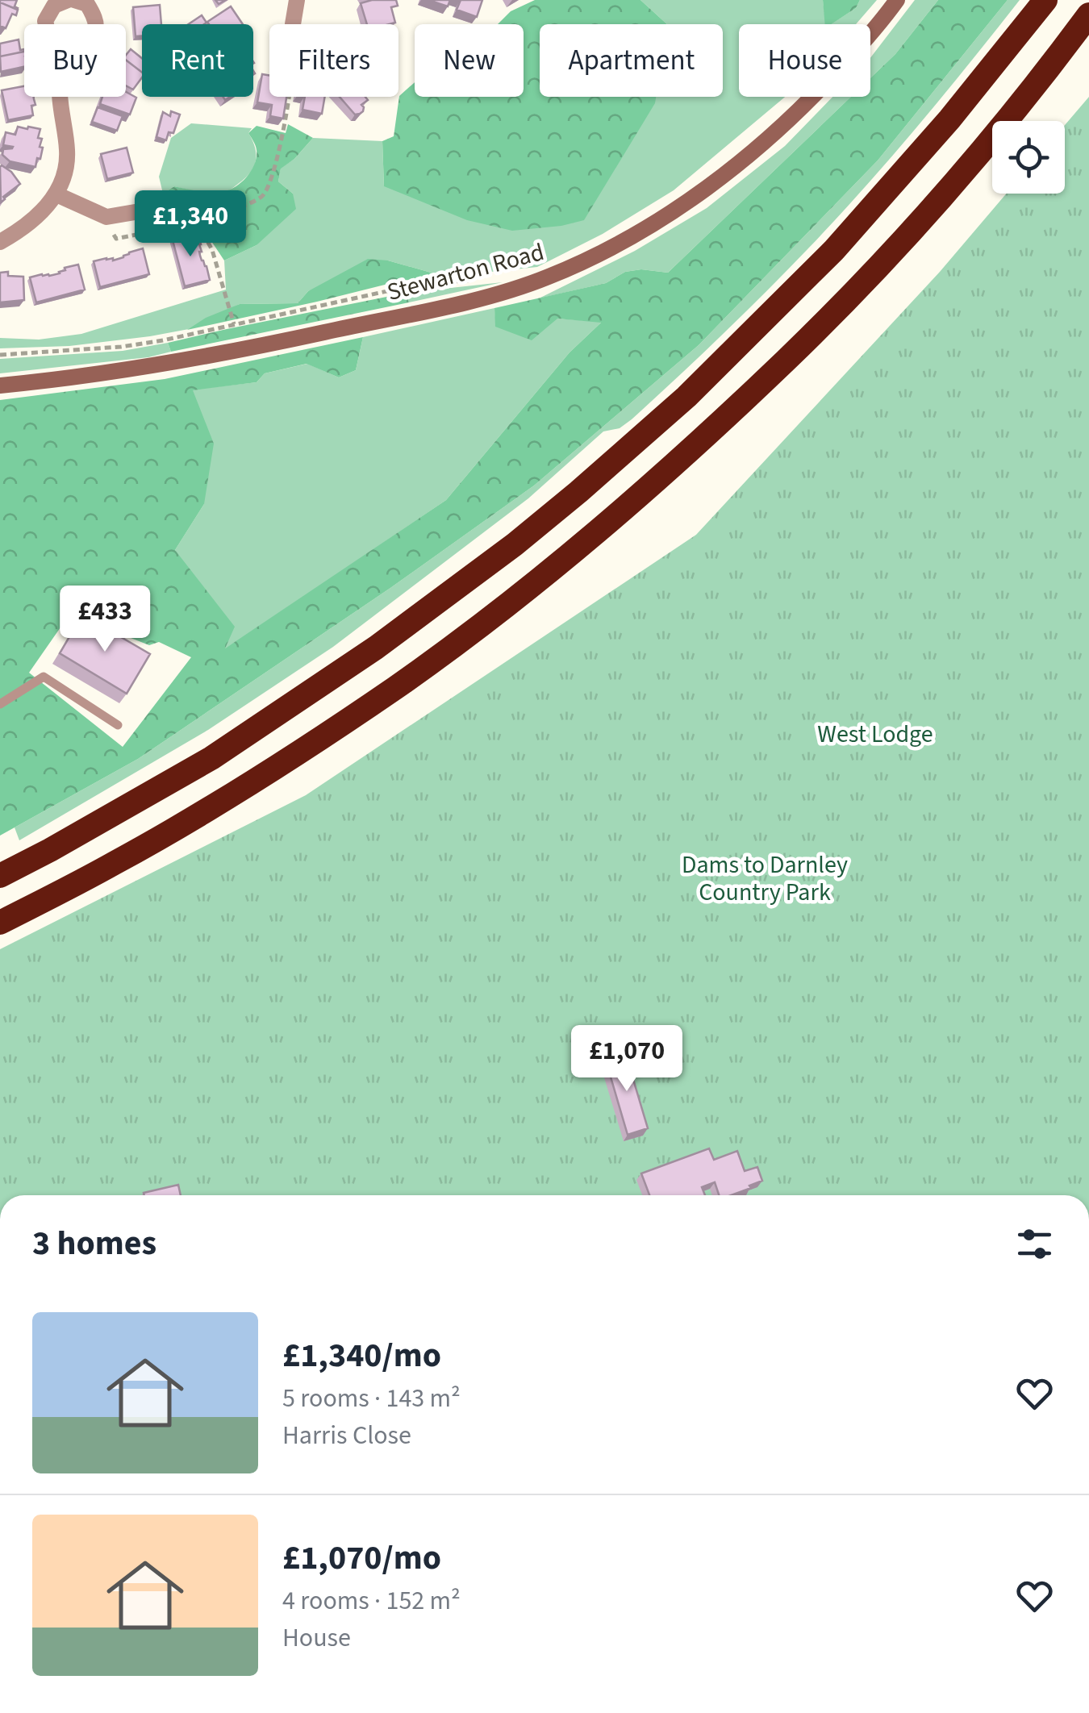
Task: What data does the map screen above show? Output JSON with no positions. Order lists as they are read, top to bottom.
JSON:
{
  "streets": {
    "main road": ["Stewarton Road"]
  },
  "parks": ["West Lodge", "Dams to Darnley Country Park"],
  "page": {
    "chip": [
      "Buy",
      "Rent",
      "Filters",
      "New",
      "Apartment",
      "House"
    ],
    "price": ["£1,340", "£433", "£1,070"],
    "heading": "3 homes",
    "list": [
      {
        "name": "£1,340/mo",
        "note": "5 rooms · 143 m² · Harris Close"
      },
      {
        "name": "£1,070/mo",
        "note": "4 rooms · 152 m² · House"
      }
    ]
  }
}
